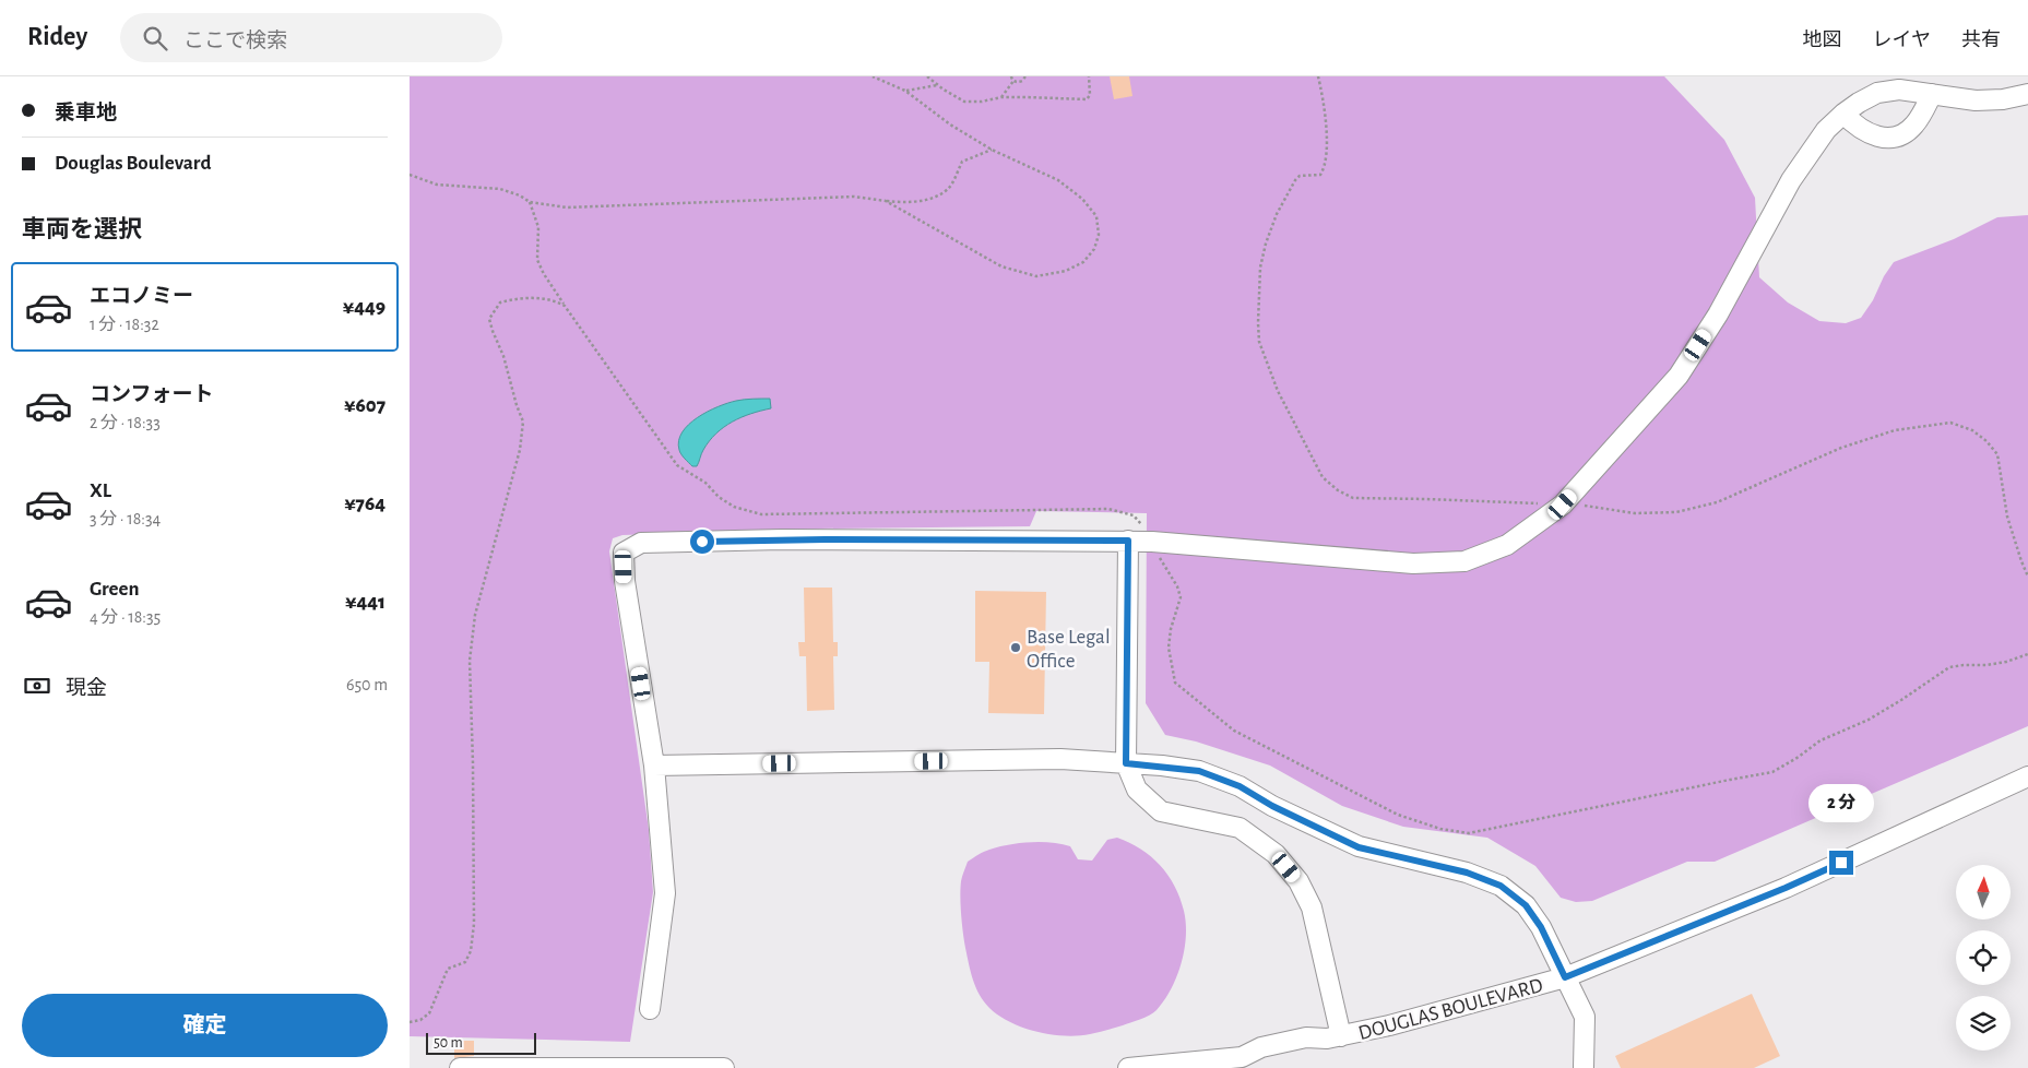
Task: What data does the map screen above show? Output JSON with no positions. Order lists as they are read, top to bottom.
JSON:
{
  "streets": {
    "street": ["DOUGLAS BOULEVARD"]
  },
  "places": ["Base Legal Office"],
  "scale_bar": "50 m",
  "north": "top",
  "page": {
    "header": "Ridey",
    "search": "ここで検索",
    "nav": ["地図", "レイヤ", "共有"],
    "banner": ["乗車地", "Douglas Boulevard"],
    "heading": "車両を選択",
    "list": [
      {
        "name": "エコノミー",
        "note": "1 分 · 18:32",
        "value": "¥449"
      },
      {
        "name": "コンフォート",
        "note": "2 分 · 18:33",
        "value": "¥607"
      },
      {
        "name": "XL",
        "note": "3 分 · 18:34",
        "value": "¥764"
      },
      {
        "name": "Green",
        "note": "4 分 · 18:35",
        "value": "¥441"
      }
    ],
    "pay": ["現金", "650 m"],
    "bubble": "2 分",
    "buttons": "確定",
    "scale": "50 m"
  }
}
